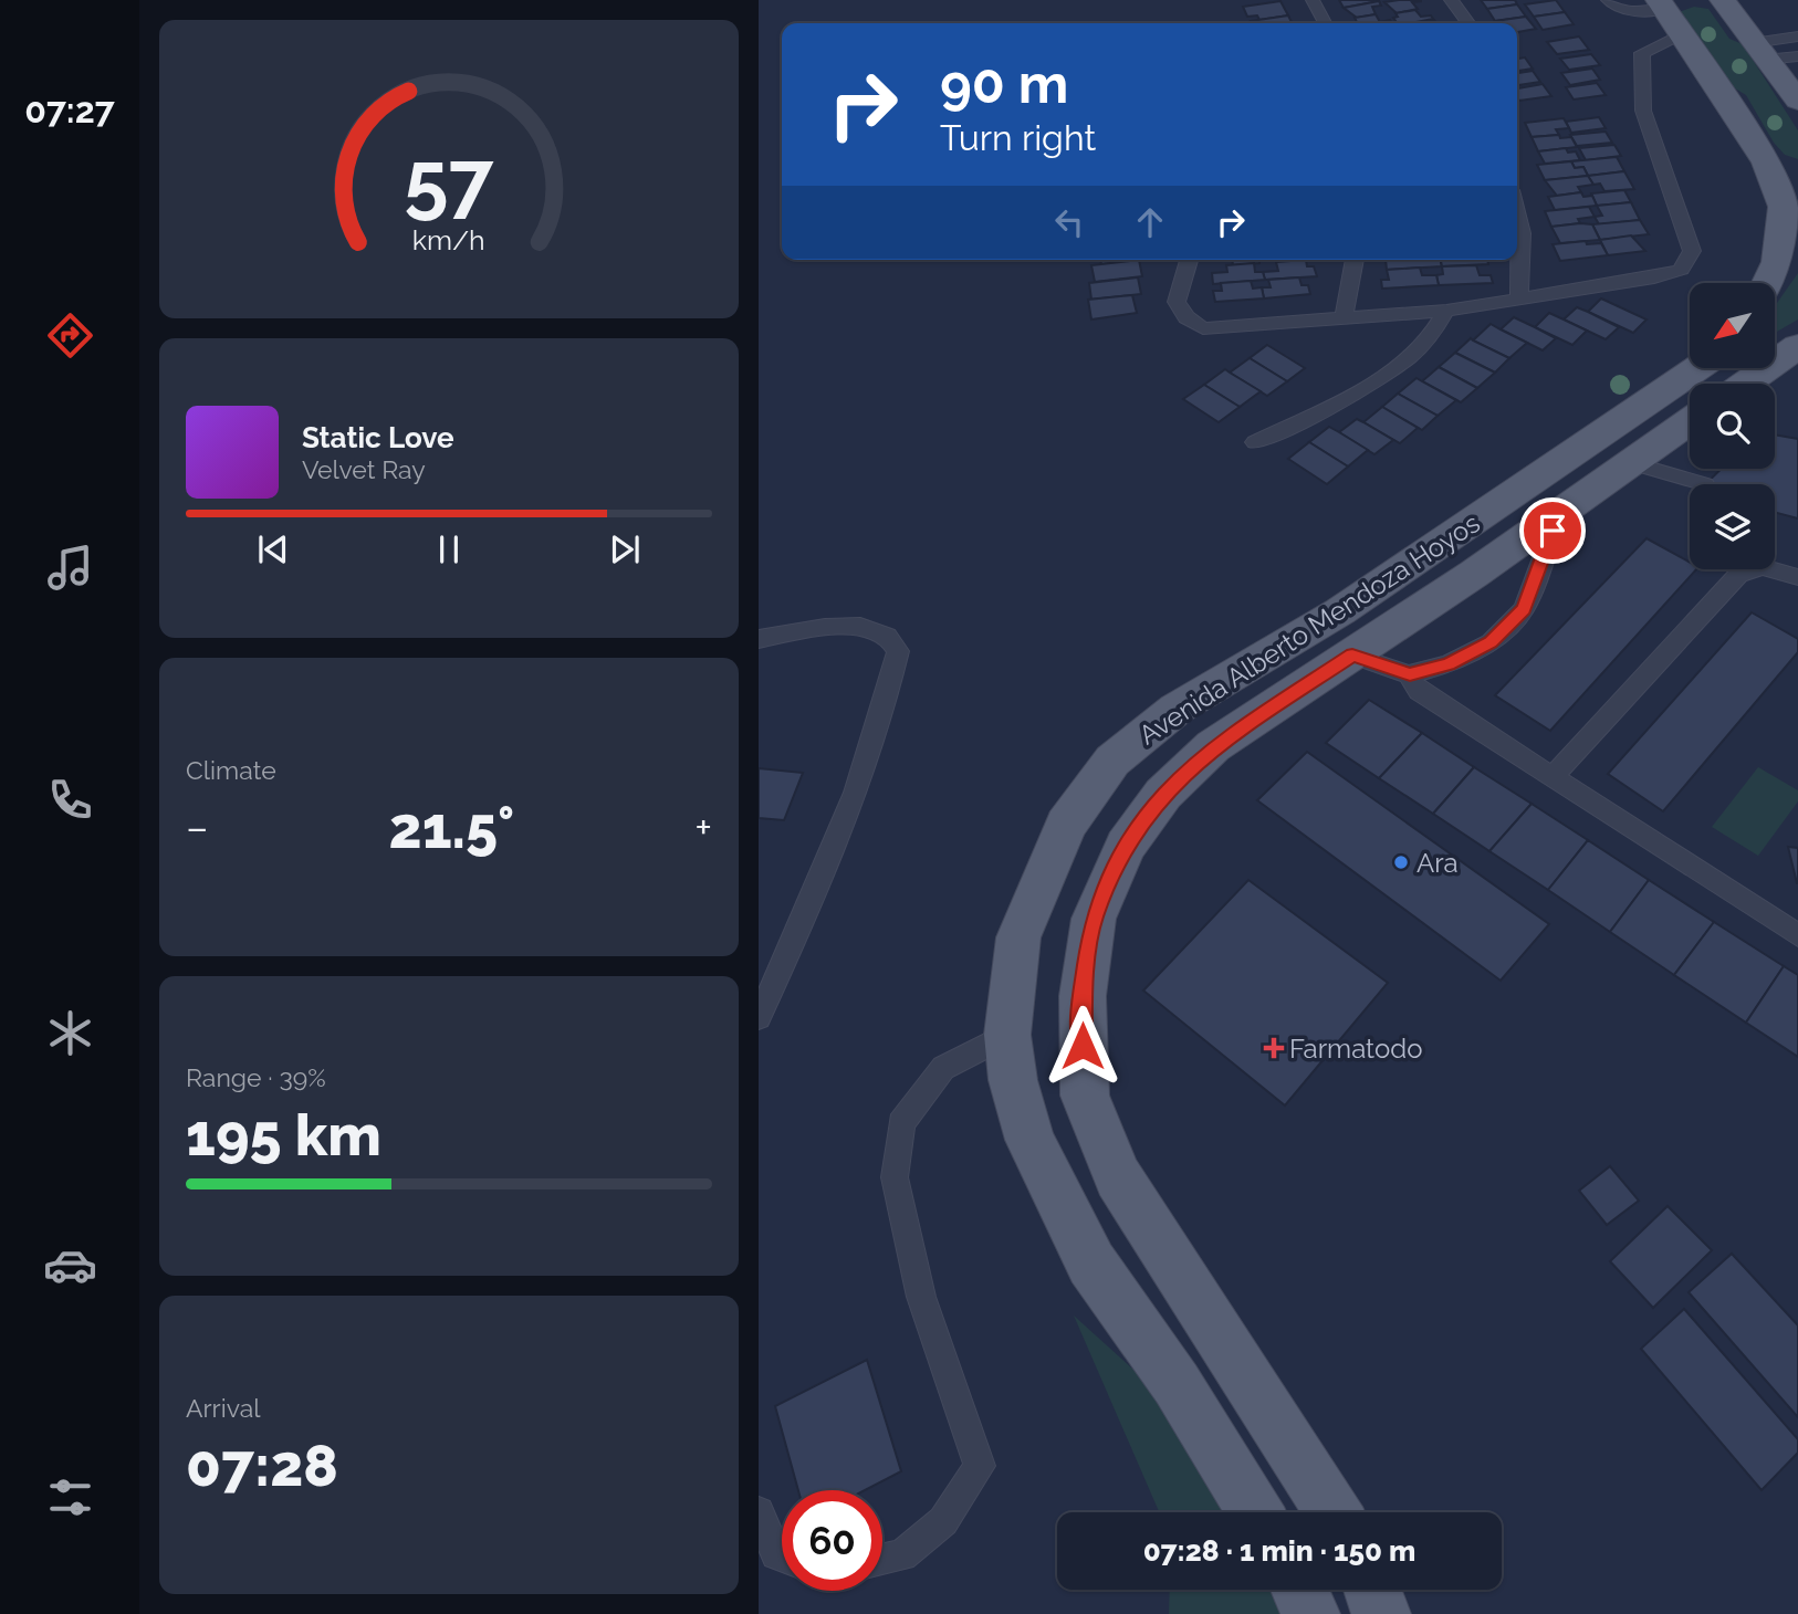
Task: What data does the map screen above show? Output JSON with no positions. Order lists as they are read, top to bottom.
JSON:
{
  "streets": {
    "main road": ["Avenida Alberto Mendoza Hoyos"]
  },
  "places": {
    "other": ["Ara"],
    "health": ["Farmatodo"]
  },
  "north": "bottom left",
  "page": {
    "tabs": "07:27",
    "turn": ["90 m", "Turn right"],
    "song": ["Static Love", "Velvet Ray"],
    "tile": [
      "Climate",
      ["Range · 39%", "195 km"],
      ["Arrival", "07:28"]
    ],
    "heat": ["−", "21.5°", "+"],
    "limit": "60",
    "trip": "07:28 · 1 min · 150 m",
    "gauge": ["57", "km/h"]
  }
}
